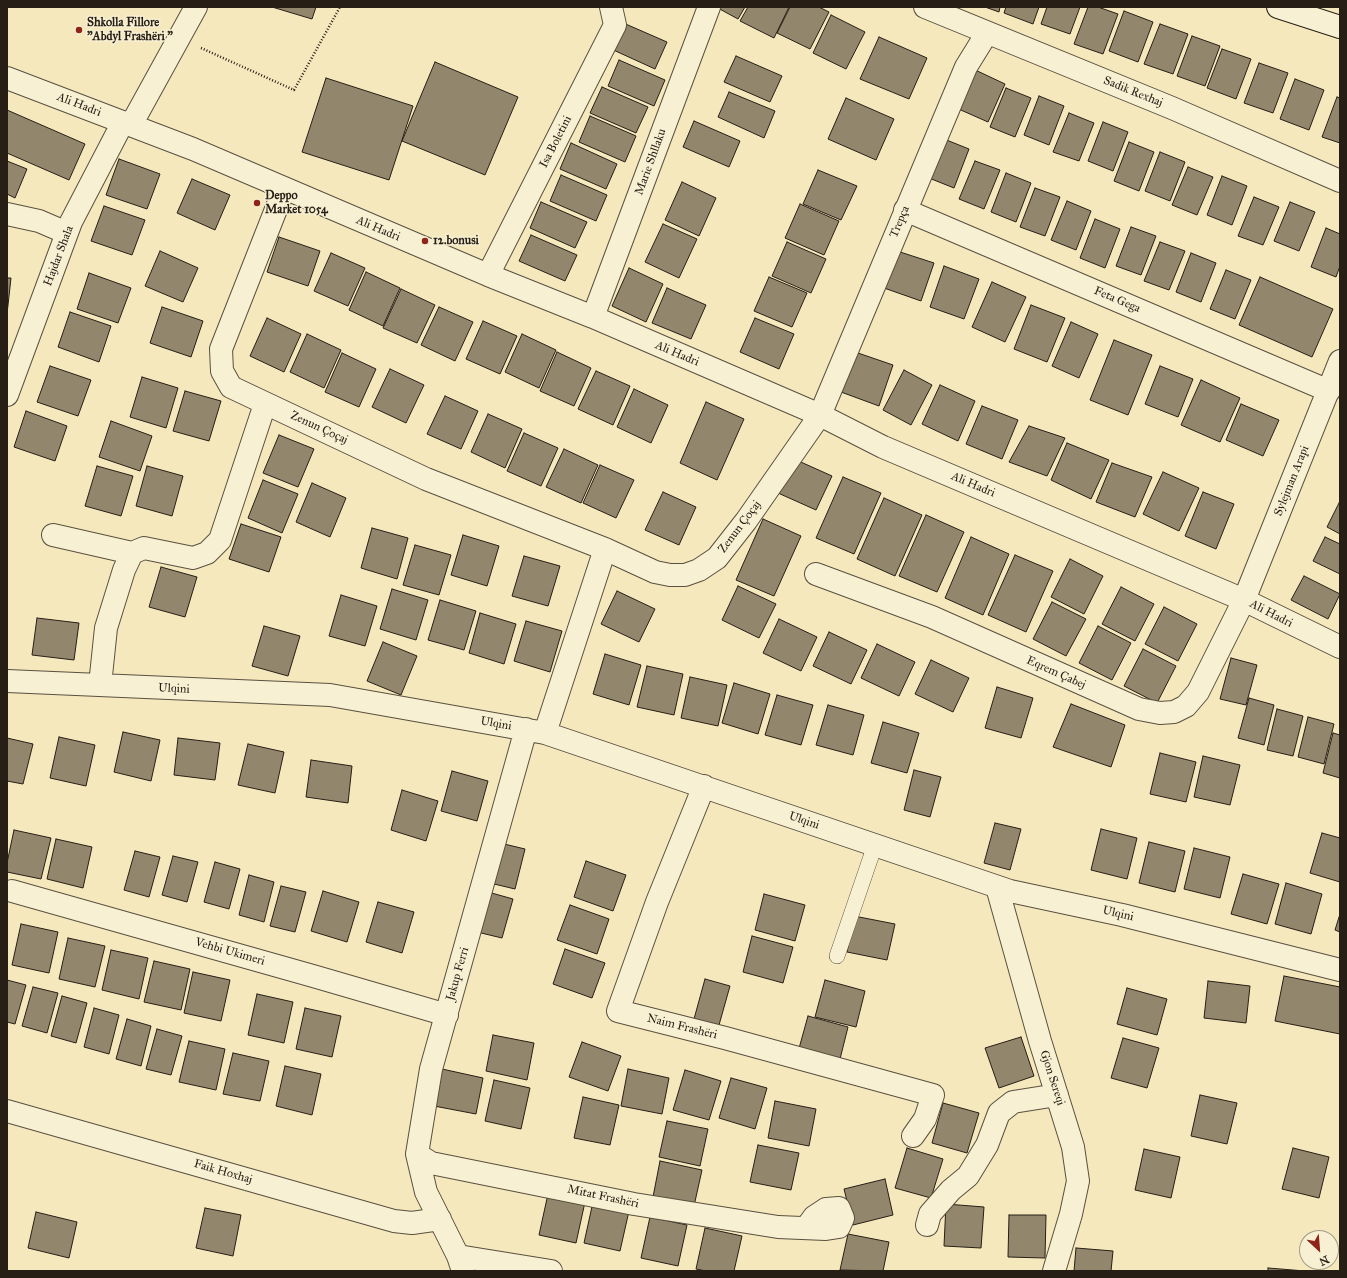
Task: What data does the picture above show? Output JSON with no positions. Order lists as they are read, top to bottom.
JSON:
{
  "streets": {
    "street": [
      "Sadik Rexhaj",
      "Ali Hadri",
      "Isa Boletini",
      "Marie Shllaku",
      "Trepça",
      "Hajdar Shala",
      "Feta Gega",
      "Zenun Çoçaj",
      "Sylejman Arapi",
      "Eqrem Çabej",
      "Ulqini",
      "Vehbi Ukimeri",
      "Jakup Ferri",
      "Naim Frashëri",
      "Gjon Sereqi",
      "Faik Hoxhaj",
      "Mitat Frashëri"
    ]
  },
  "crossings": [
    ["Sadik Rexhaj", "Trepça"],
    ["Ali Hadri", "Isa Boletini"],
    ["Ali Hadri", "Marie Shllaku"],
    ["Ali Hadri", "Trepça"],
    ["Ali Hadri", "Hajdar Shala"],
    ["Ali Hadri", "Zenun Çoçaj"],
    ["Ali Hadri", "Sylejman Arapi"],
    ["Ali Hadri", "Eqrem Çabej"],
    ["Trepça", "Feta Gega"],
    ["Trepça", "Zenun Çoçaj"],
    ["Feta Gega", "Sylejman Arapi"],
    ["Sylejman Arapi", "Eqrem Çabej"],
    ["Ulqini", "Jakup Ferri"],
    ["Ulqini", "Naim Frashëri"],
    ["Ulqini", "Gjon Sereqi"],
    ["Vehbi Ukimeri", "Jakup Ferri"],
    ["Jakup Ferri", "Faik Hoxhaj"],
    ["Jakup Ferri", "Mitat Frashëri"]
  ],
  "places": ["Shkolla Fillore \"Abdyl Frashëri \"", "Deppo Market 1054", "12.bonusi"],
  "north": "bottom right"
}
